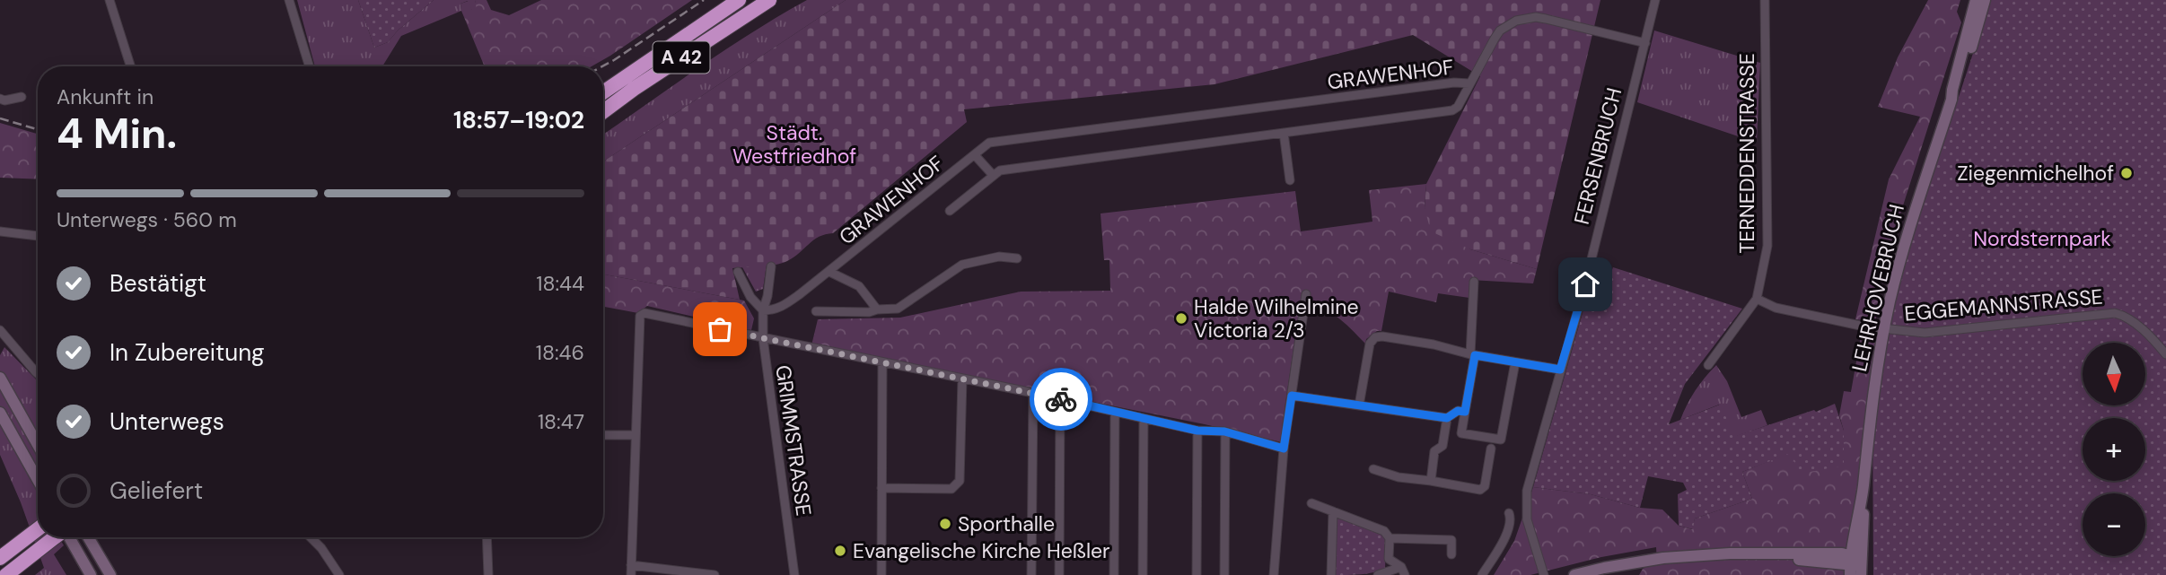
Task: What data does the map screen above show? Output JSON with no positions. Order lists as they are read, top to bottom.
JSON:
{
  "streets": {
    "highway": ["A 42"],
    "street": [
      "GRAWENHOF",
      "TERNEDDENSTRASSE",
      "FERSENBRUCH",
      "LEHRHOVEBRUCH",
      "EGGEMANNSTRASSE",
      "GRIMMSTRASSE"
    ]
  },
  "crossings": [
    ["GRAWENHOF", "GRIMMSTRASSE"],
    ["TERNEDDENSTRASSE", "EGGEMANNSTRASSE"],
    ["LEHRHOVEBRUCH", "EGGEMANNSTRASSE"]
  ],
  "parks": ["Städt. Westfriedhof", "Nordsternpark"],
  "places": [
    "Ziegenmichelhof",
    "Halde Wilhelmine Victoria 2/3",
    "Sporthalle",
    "Evangelische Kirche Heßler"
  ],
  "north": "bottom",
  "page": {
    "heading": ["4 Min.", "Ankunft in", "18:57–19:02"],
    "bar": "Unterwegs · 560 m",
    "list": [
      ["Bestätigt", "18:44"],
      ["In Zubereitung", "18:46"],
      ["Unterwegs", "18:47"],
      "Geliefert"
    ],
    "map_buttons": ["+", "−"]
  }
}
